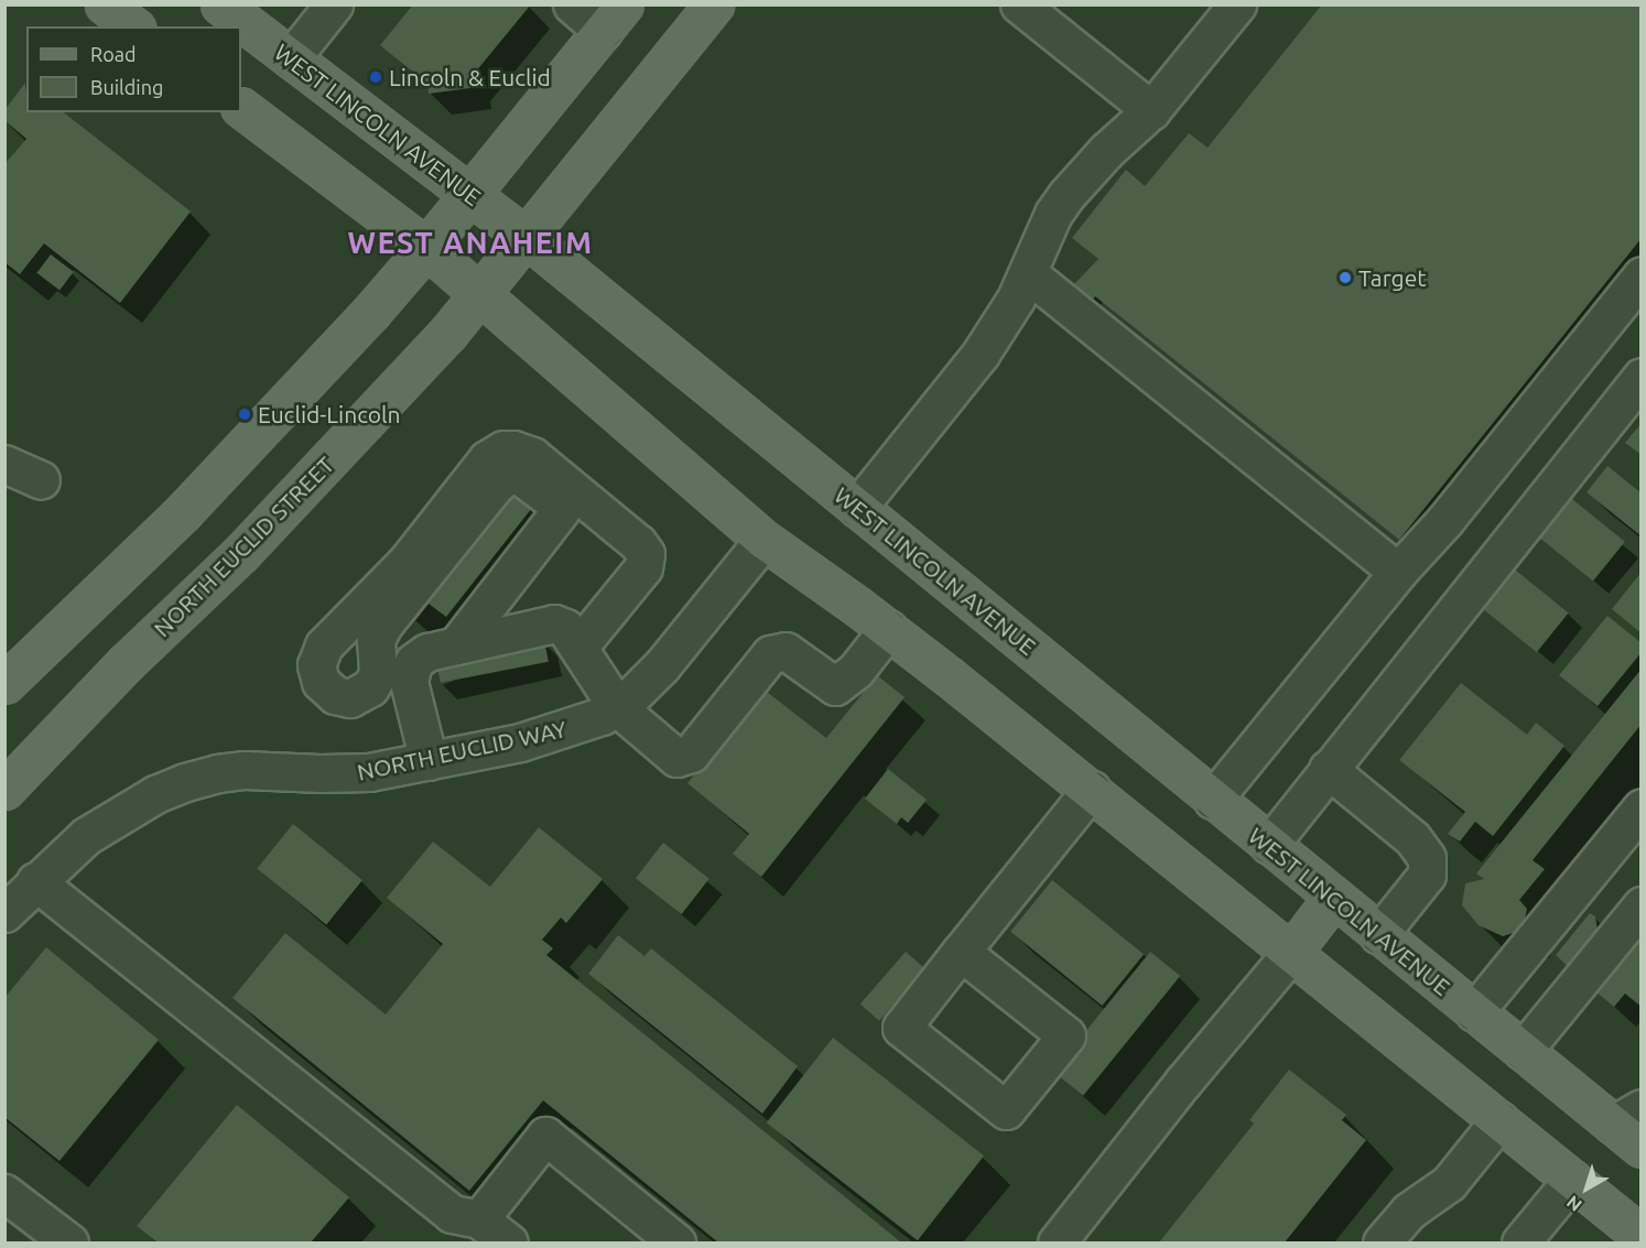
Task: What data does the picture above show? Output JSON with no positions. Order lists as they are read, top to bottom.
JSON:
{
  "streets": {
    "main road": ["WEST LINCOLN AVENUE", "NORTH EUCLID STREET"],
    "street": ["NORTH EUCLID WAY"]
  },
  "crossings": [
    ["WEST LINCOLN AVENUE", "NORTH EUCLID STREET"]
  ],
  "districts": ["WEST ANAHEIM"],
  "places": ["Lincoln & Euclid", "Target", "Euclid-Lincoln"],
  "legend": ["Road", "Building"],
  "north": "bottom left"
}
